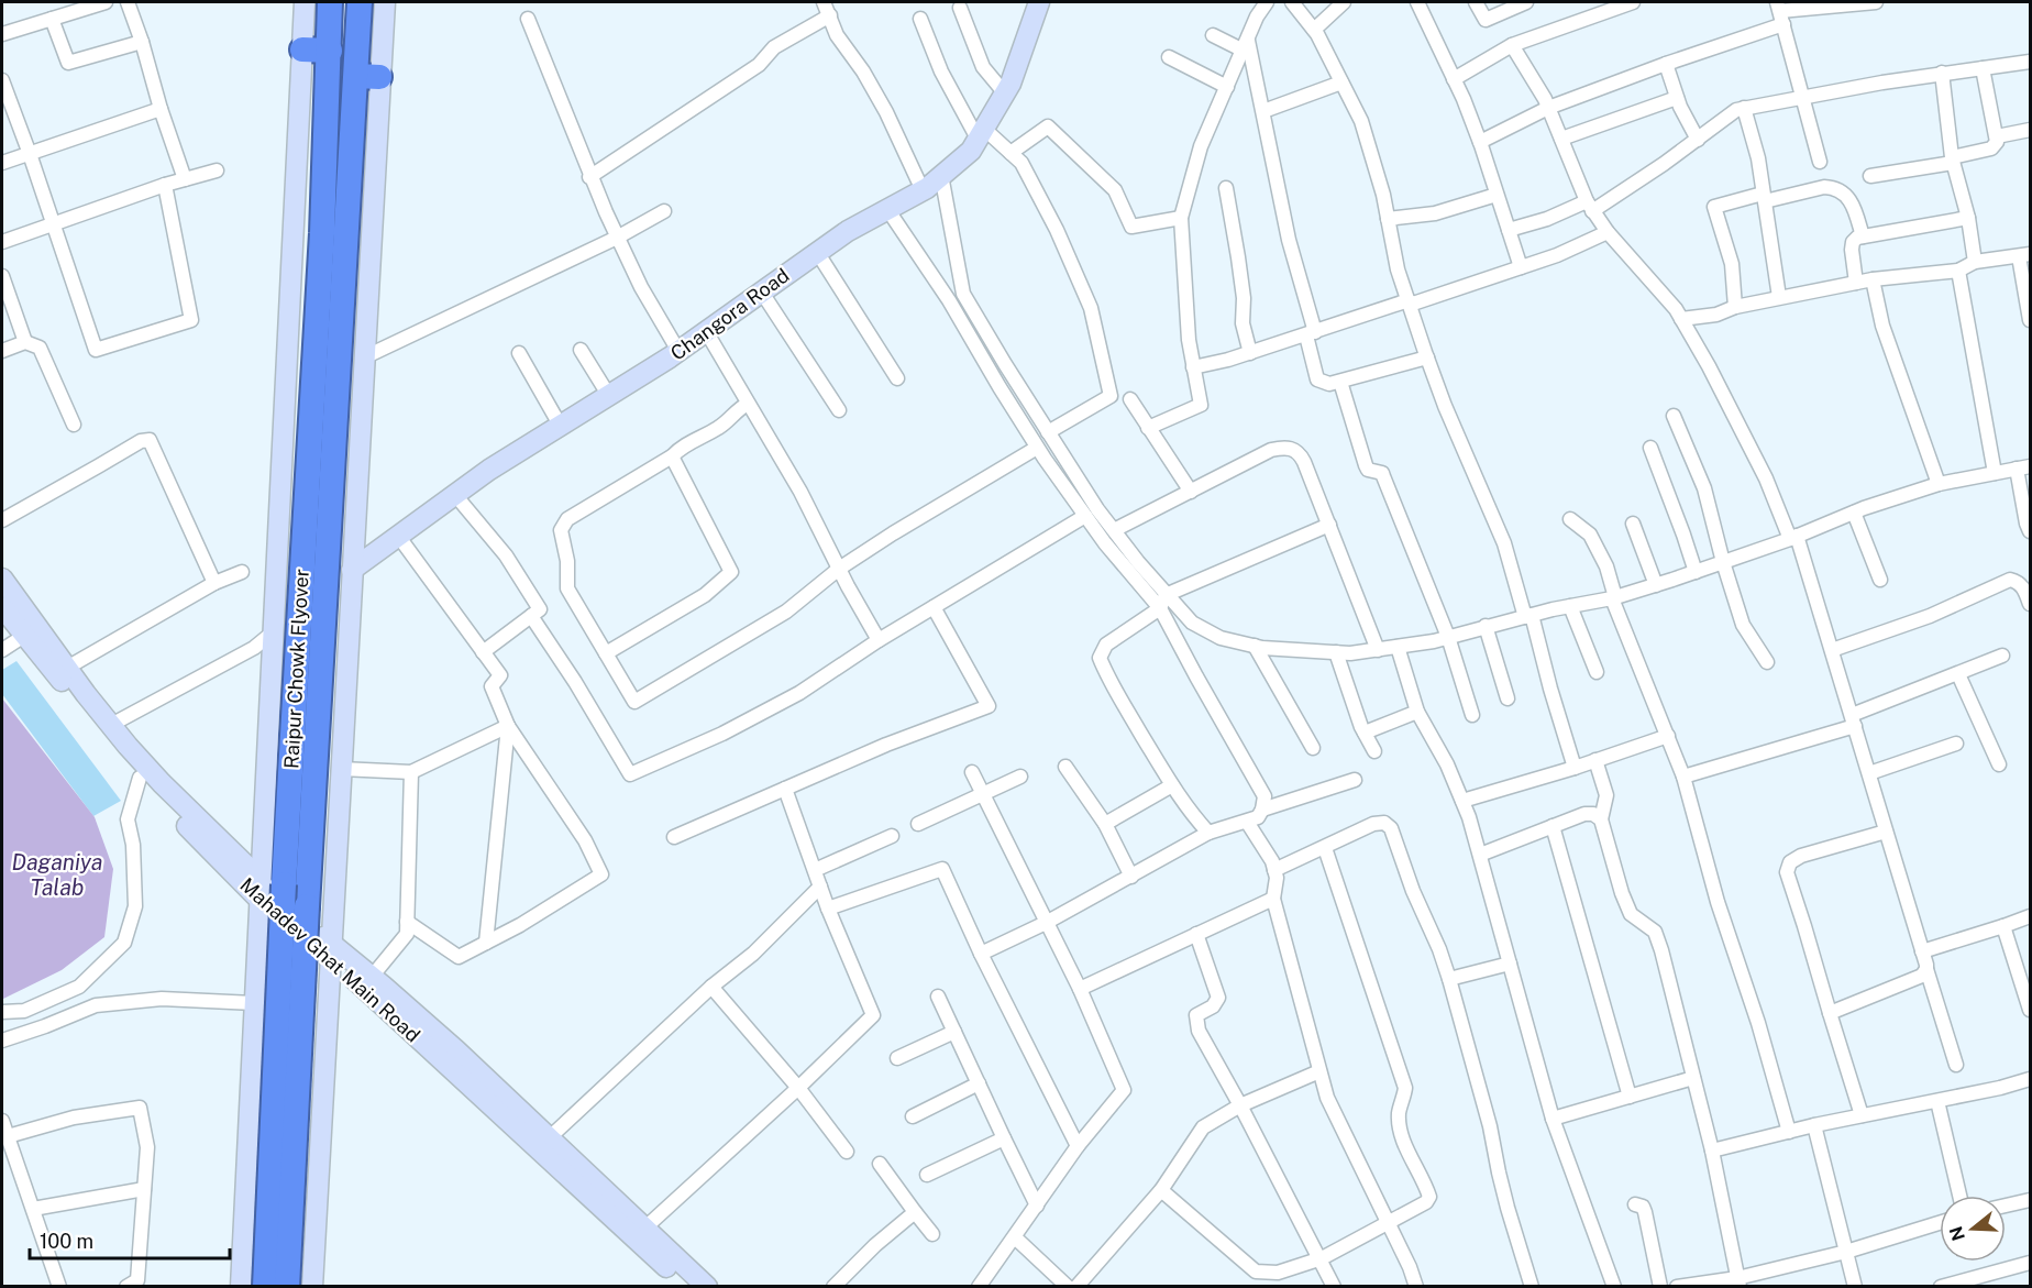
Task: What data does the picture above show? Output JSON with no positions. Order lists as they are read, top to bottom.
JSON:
{
  "streets": {
    "highway": ["Raipur Chowk Flyover"],
    "street": ["Changora Road", "Mahadev Ghat Main Road"]
  },
  "water": ["Daganiya Talab"],
  "scale_bar": "100 m",
  "north": "left"
}
